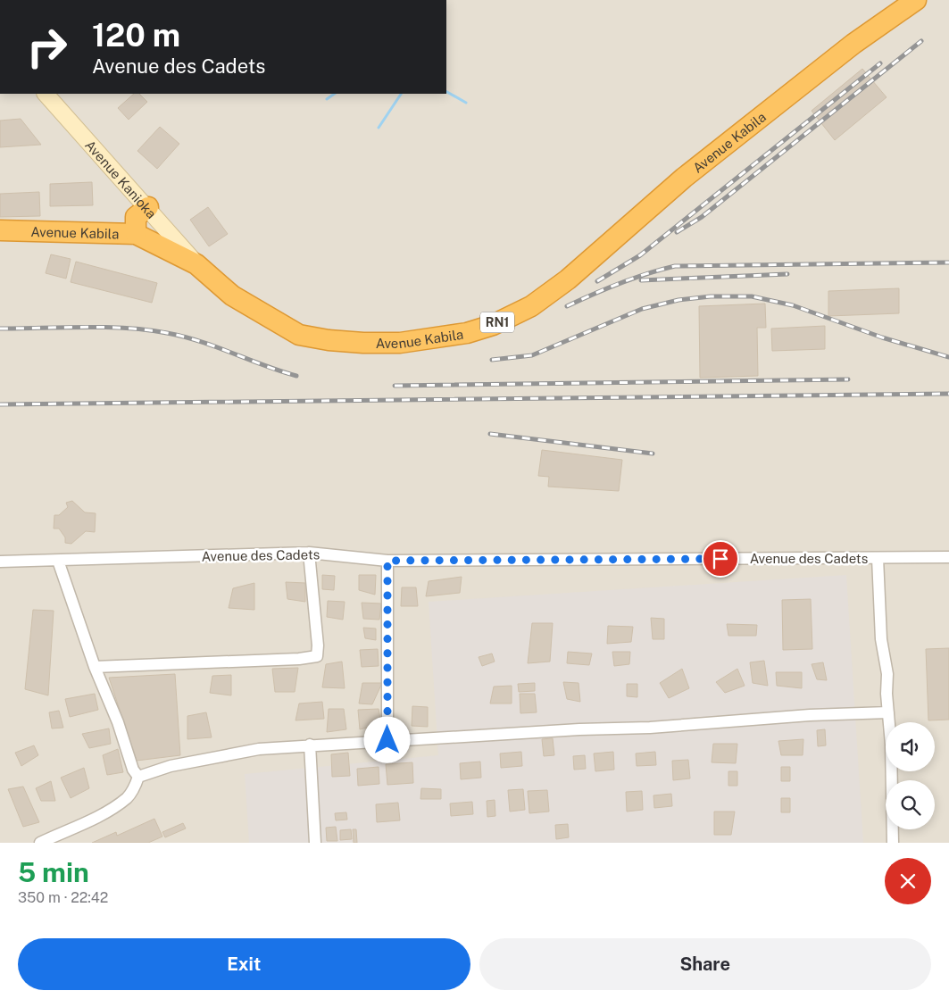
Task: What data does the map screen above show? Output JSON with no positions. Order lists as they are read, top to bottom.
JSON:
{
  "streets": {
    "highway": ["Avenue Kabila", "RN1"],
    "street": ["Avenue Kanioka", "Avenue des Cadets"]
  },
  "crossings": [
    ["Avenue Kabila", "Avenue Kanioka"]
  ],
  "page": {
    "turn": ["120 m", "Avenue des Cadets"],
    "heading": ["5 min", "350 m · 22:42"],
    "buttons": ["Exit", "Share"]
  }
}
